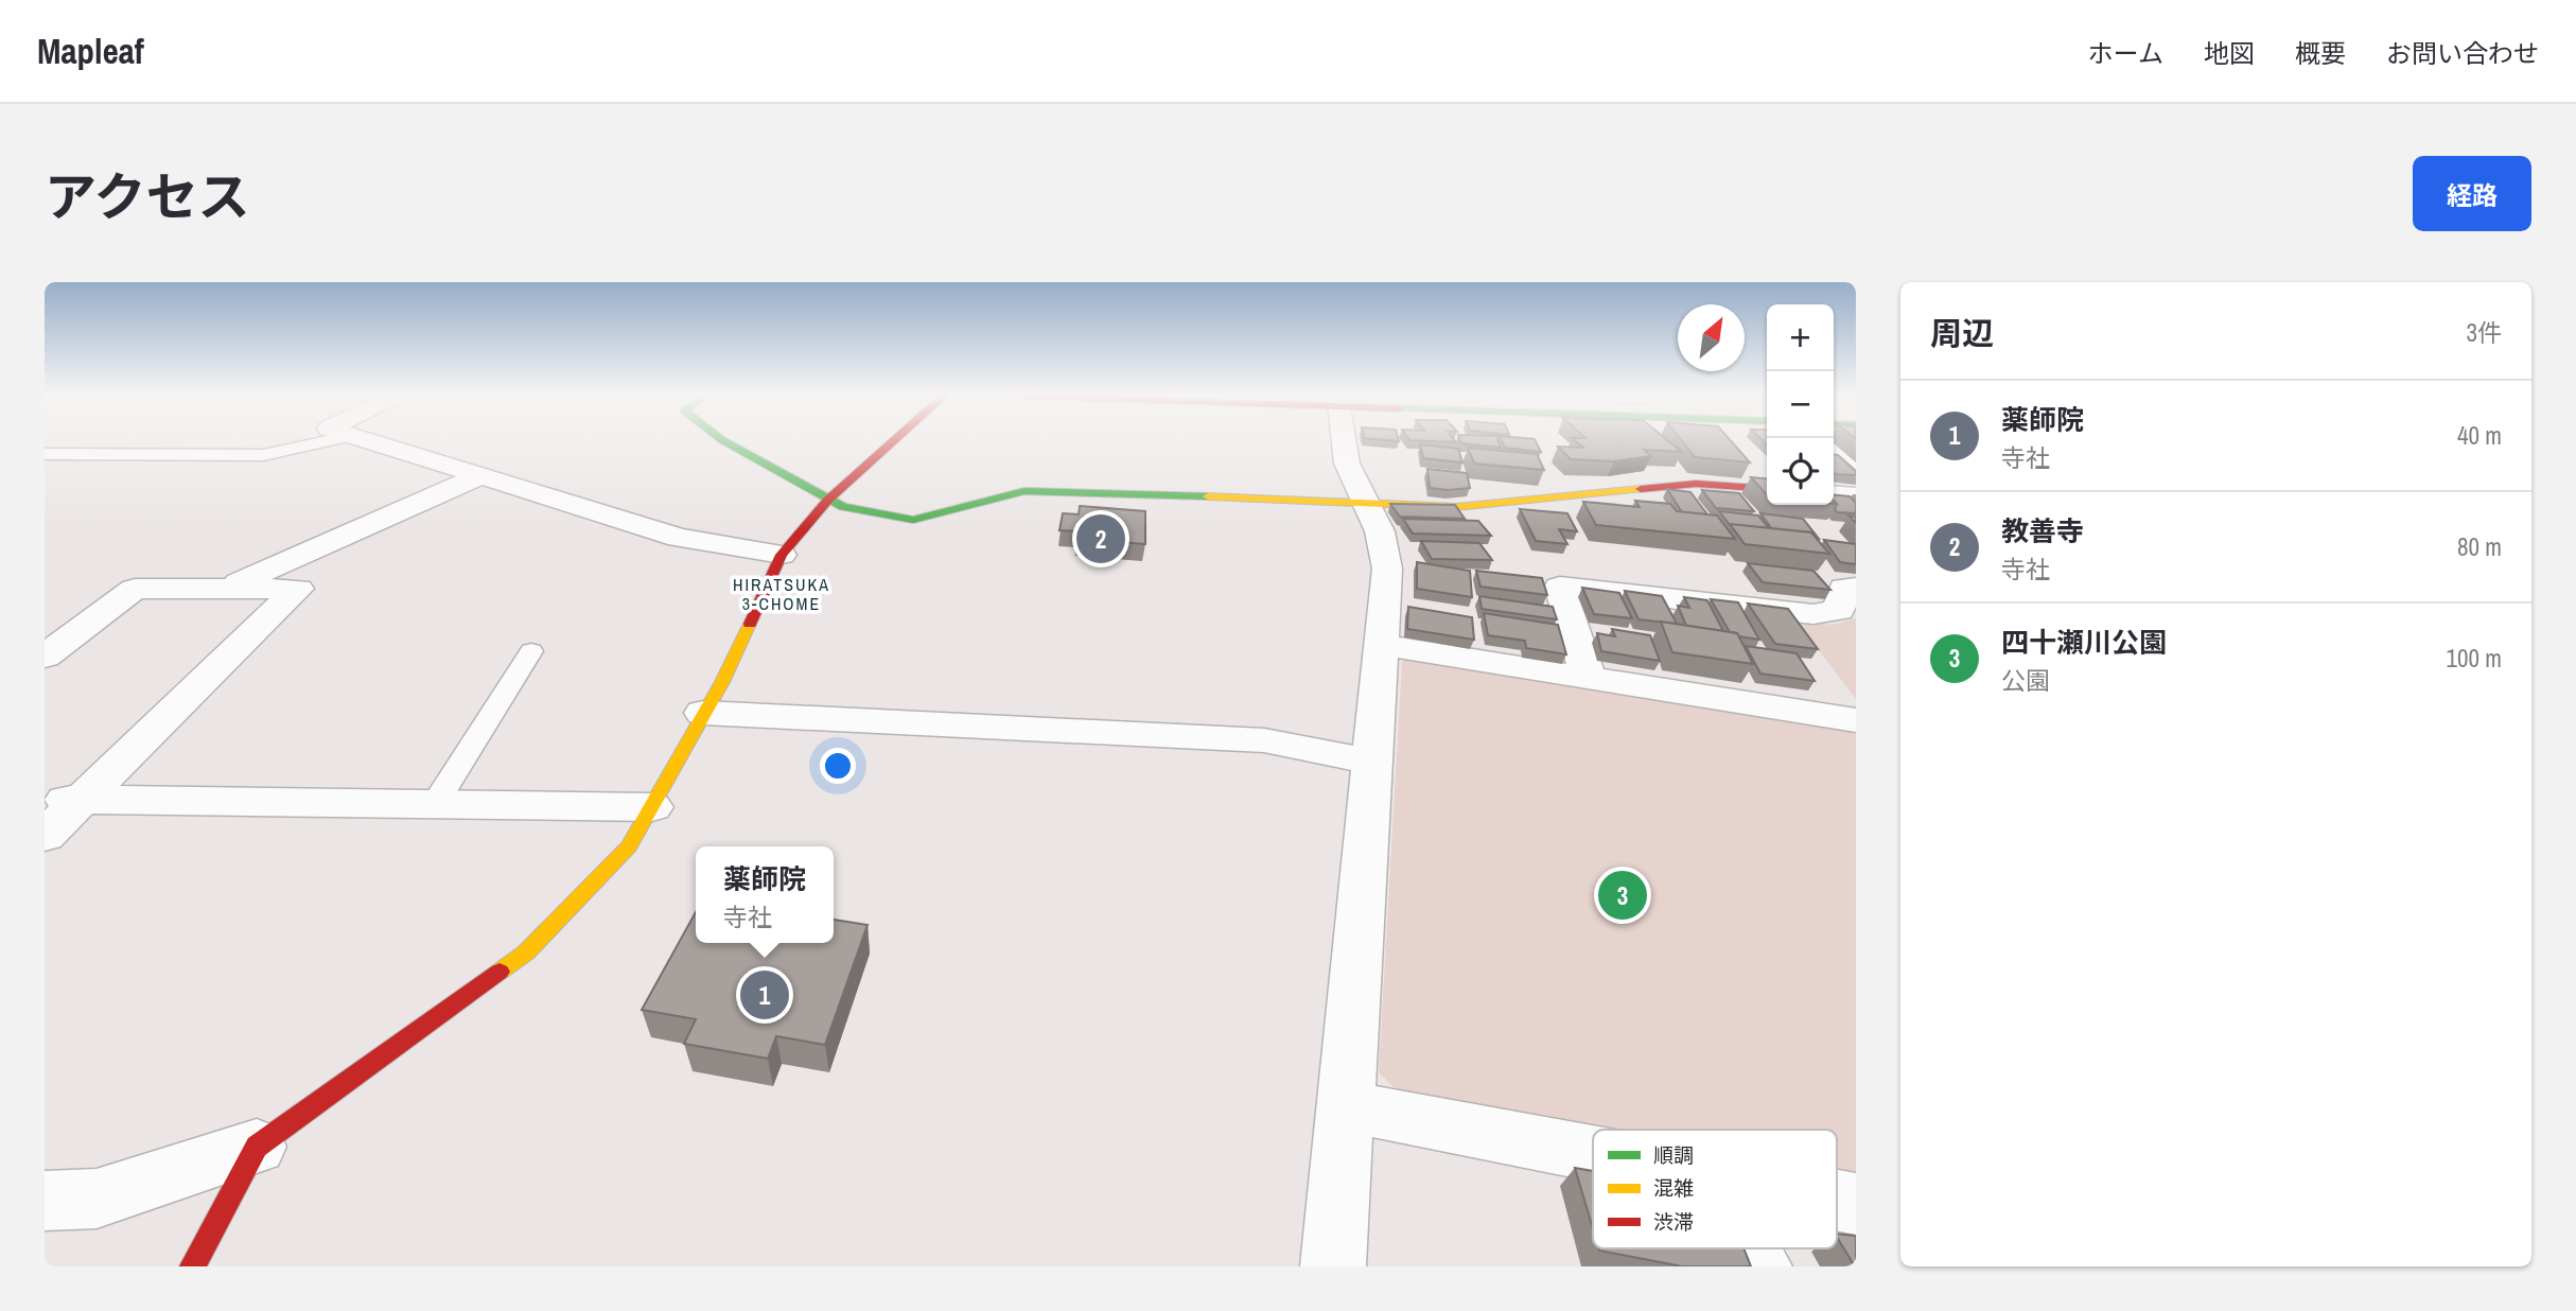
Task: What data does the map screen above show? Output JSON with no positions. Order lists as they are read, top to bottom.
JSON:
{
  "districts": ["HIRATSUKA 3-CHOME"],
  "legend": ["順調", "混雑", "渋滞"],
  "north": "top right",
  "page": {
    "header": "Mapleaf",
    "nav": [
      "ホーム",
      "地図",
      "概要",
      "お問い合わせ"
    ],
    "title": "アクセス",
    "buttons": "経路",
    "heading": ["周辺", "3件"],
    "map_buttons": ["+", "−"],
    "list": [
      {
        "mark": "1",
        "name": "薬師院",
        "note": "寺社",
        "value": "40 m"
      },
      {
        "mark": "2",
        "name": "教善寺",
        "note": "寺社",
        "value": "80 m"
      },
      {
        "mark": "3",
        "name": "四十瀬川公園",
        "note": "公園",
        "value": "100 m"
      }
    ],
    "pins": ["2", "3", "1"],
    "popup": ["薬師院", "寺社"]
  }
}
